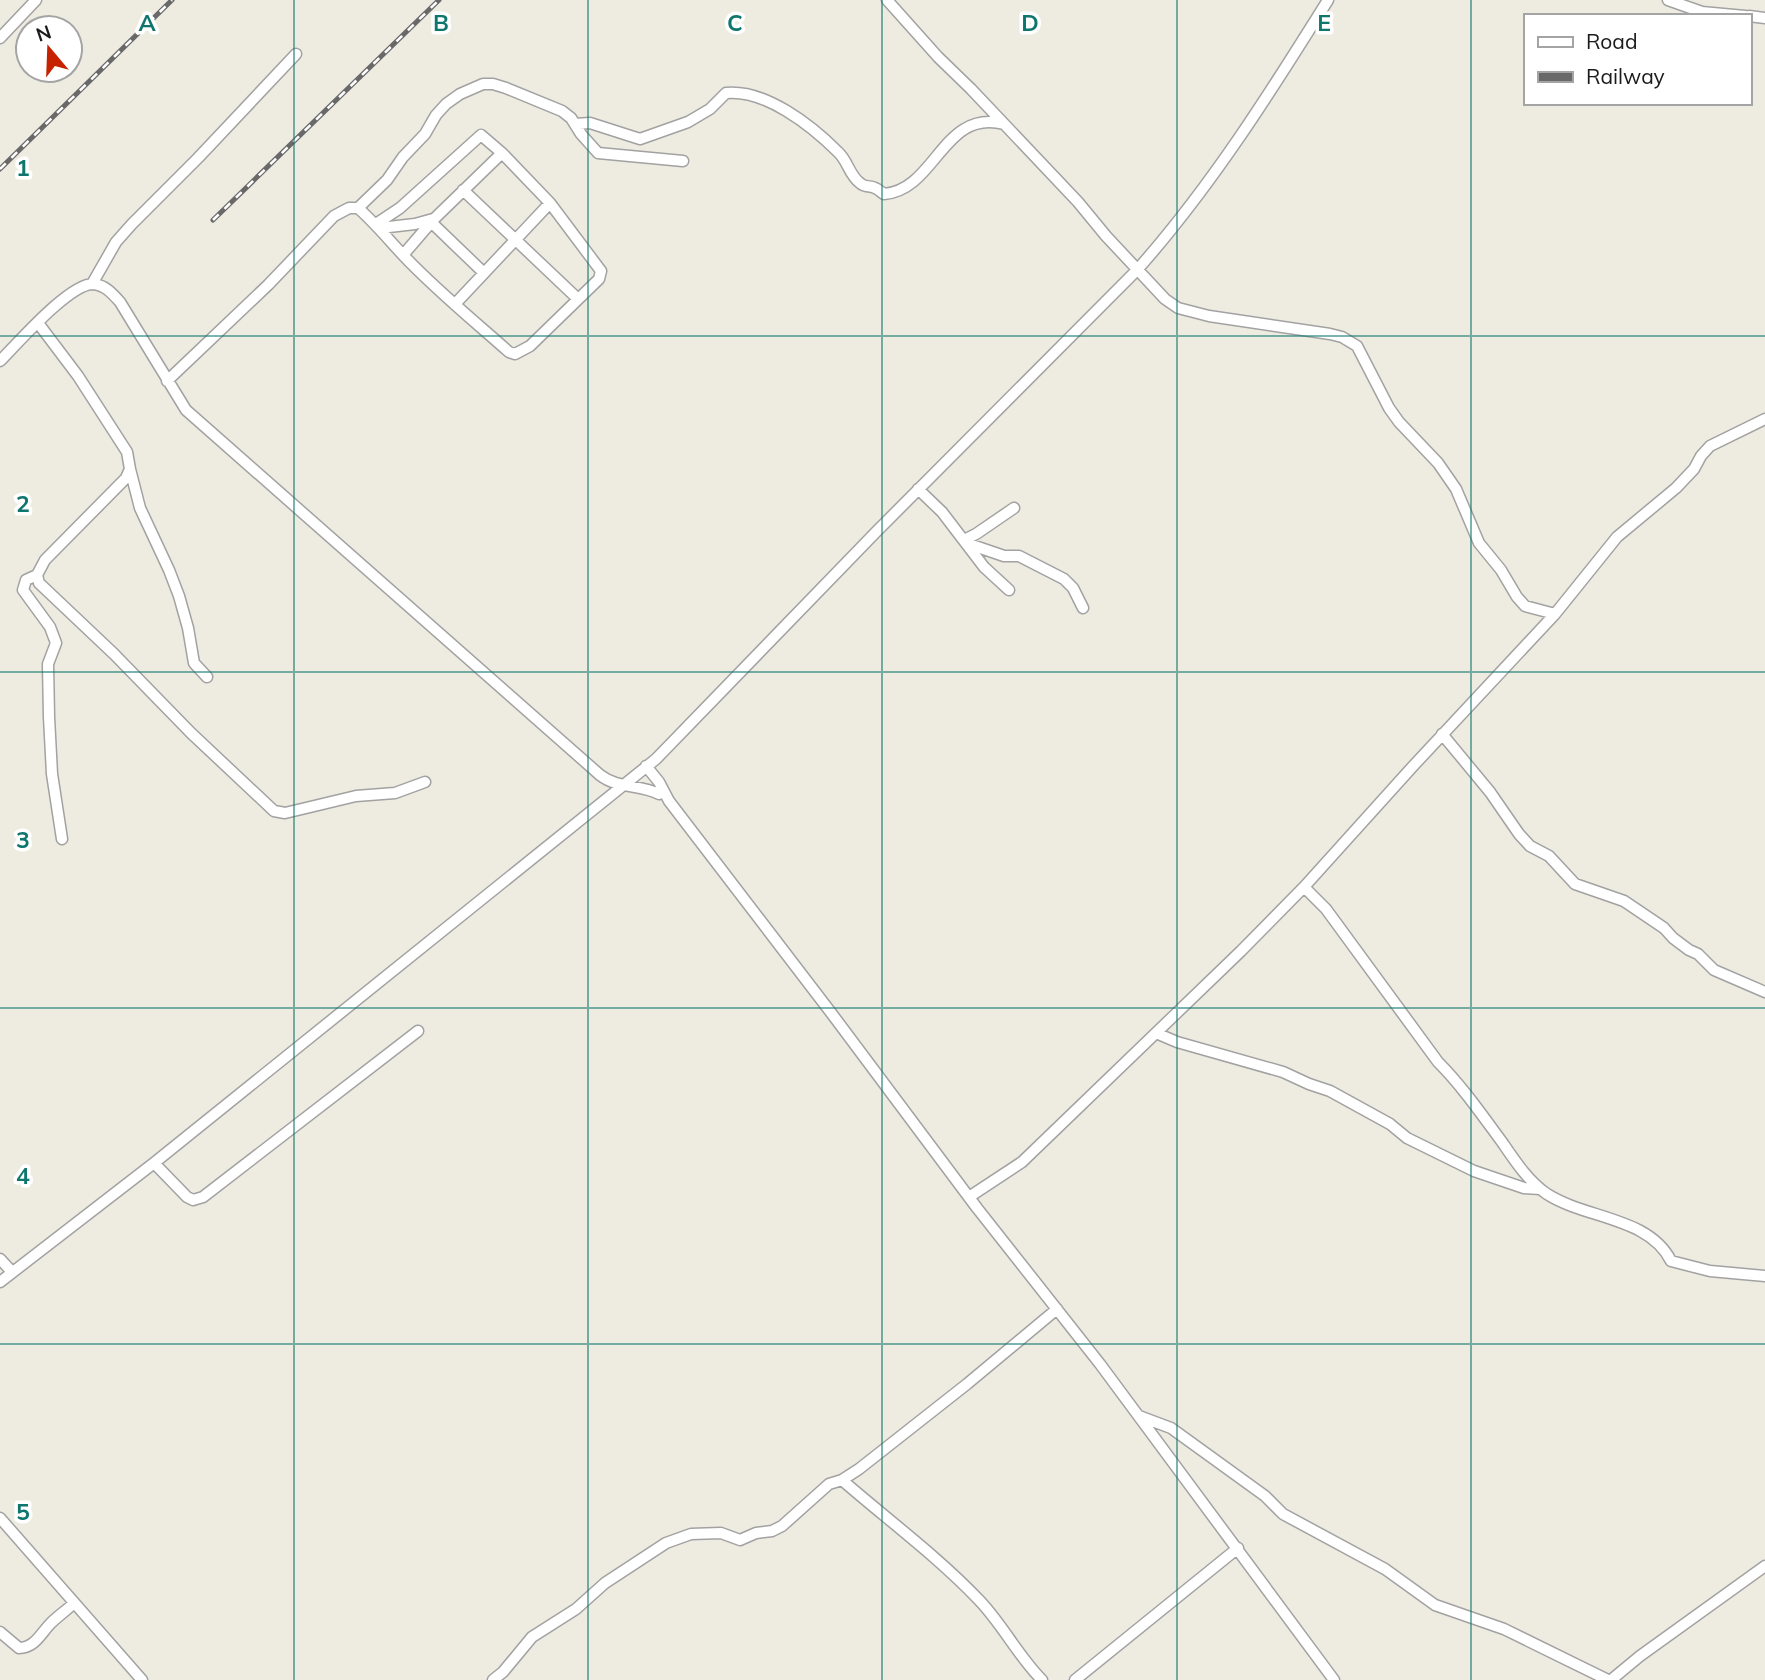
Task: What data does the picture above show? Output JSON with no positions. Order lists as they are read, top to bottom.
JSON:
{
  "legend": ["Road", "Railway"],
  "north": "top",
  "grid": {
    "columns": [
      "A",
      "B",
      "C",
      "D",
      "E"
    ],
    "rows": [
      "1",
      "2",
      "3",
      "4",
      "5"
    ]
  }
}
